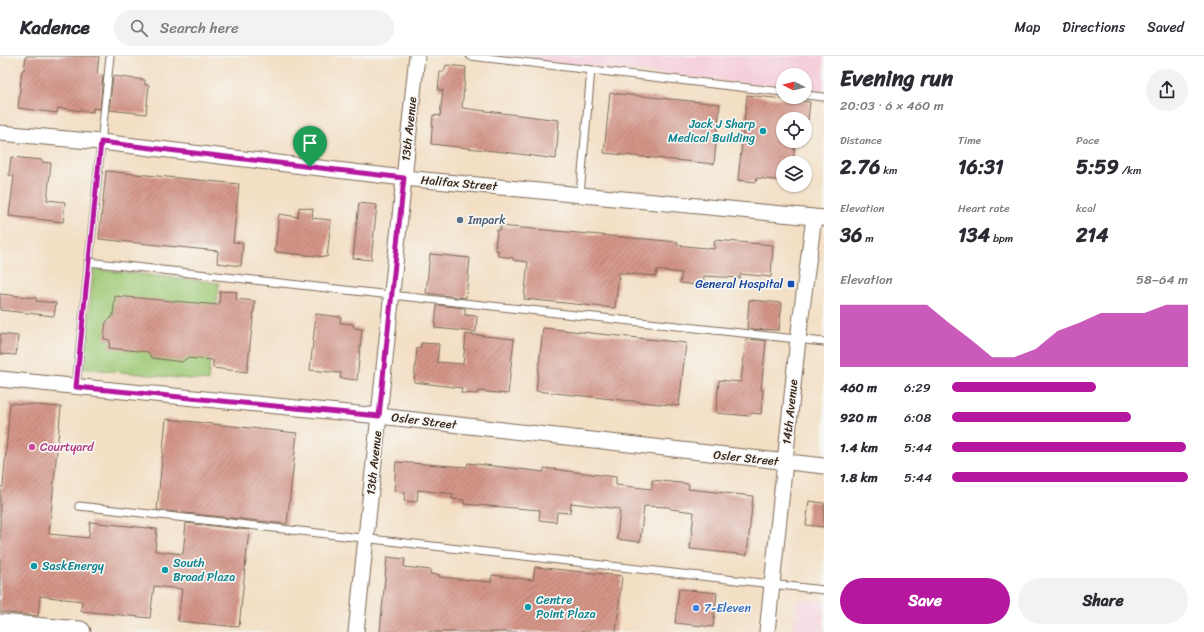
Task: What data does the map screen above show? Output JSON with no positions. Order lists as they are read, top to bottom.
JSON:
{
  "streets": {
    "street": [
      "13th Avenue",
      "Halifax Street",
      "14th Avenue",
      "Osler Street"
    ]
  },
  "crossings": [
    ["13th Avenue", "Halifax Street"],
    ["13th Avenue", "Osler Street"],
    ["Halifax Street", "14th Avenue"],
    ["14th Avenue", "Osler Street"]
  ],
  "places": {
    "other": [
      "Jack J Sharp Medical Building",
      "Impark",
      "Courtyard",
      "SaskEnergy",
      "South Broad Plaza",
      "Centre Point Plaza",
      "7-Eleven"
    ],
    "transit": ["General Hospital"]
  },
  "north": "left",
  "page": {
    "header": "Kadence",
    "search": "Search here",
    "nav": ["Map", "Directions", "Saved"],
    "heading": ["Evening run", "20:03 · 6 × 460 m"],
    "stats": [
      ["Distance", "2.76 km"],
      ["Time", "16:31"],
      ["Pace", "5:59 /km"],
      ["Elevation", "36 m"],
      ["Heart rate", "134 bpm"],
      ["kcal", "214"]
    ],
    "chart": ["Elevation", "58–64 m"],
    "list": [
      {
        "name": "460 m",
        "note": "6:29"
      },
      {
        "name": "920 m",
        "note": "6:08"
      },
      {
        "name": "1.4 km",
        "note": "5:44"
      },
      {
        "name": "1.8 km",
        "note": "5:44"
      }
    ],
    "buttons": ["Save", "Share"]
  }
}
